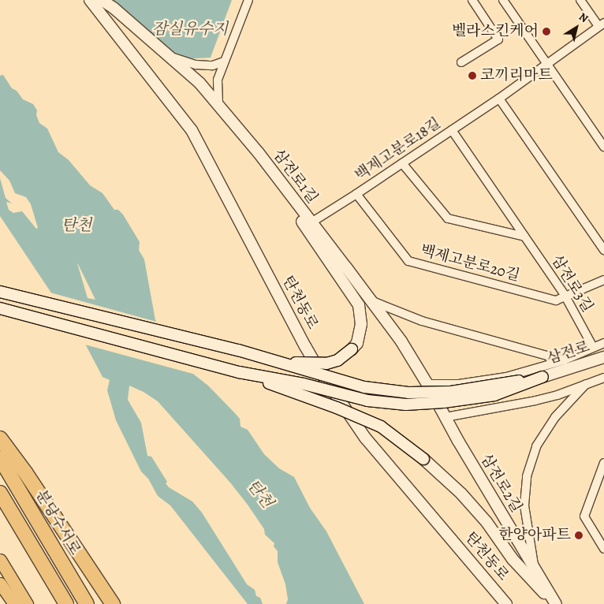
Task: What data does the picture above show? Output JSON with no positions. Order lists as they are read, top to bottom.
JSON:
{
  "streets": {
    "highway": ["분당수서로"],
    "main road": [
      "삼전로1길",
      "탄천동로",
      "삼전로",
      "삼전로2길"
    ],
    "street": ["백제고분로18길", "백제고분로20길", "삼전로3길"]
  },
  "crossings": [
    ["백제고분로18길", "삼전로1길"],
    ["백제고분로18길", "백제고분로20길"],
    ["백제고분로18길", "삼전로3길"],
    ["삼전로1길", "삼전로2길"],
    ["백제고분로20길", "삼전로3길"]
  ],
  "water": ["잠실유수지", "탄천"],
  "places": ["벨라스킨케어", "코끼리마트", "한양아파트"],
  "north": "top right"
}
